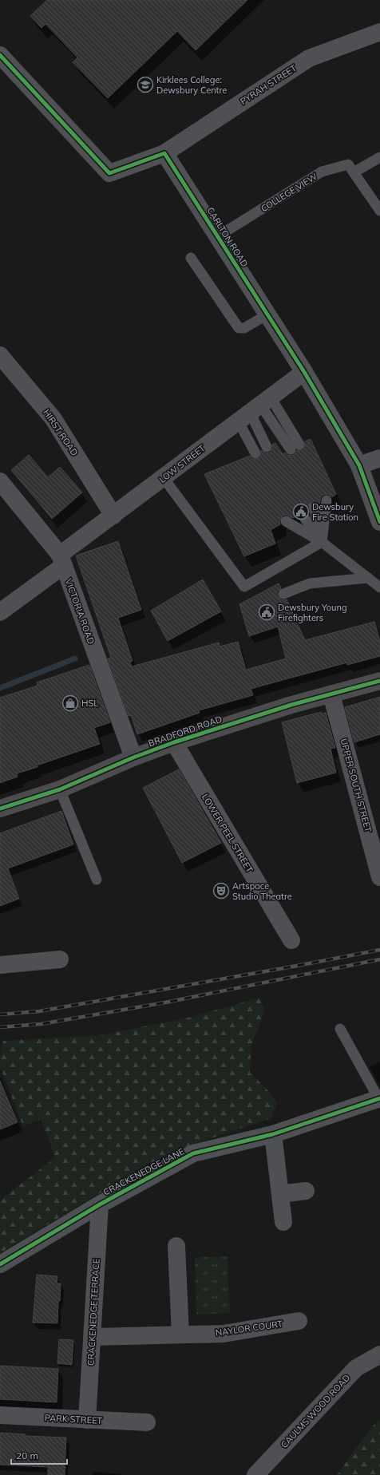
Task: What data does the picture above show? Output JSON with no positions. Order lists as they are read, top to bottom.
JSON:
{
  "streets": {
    "main road": ["BRADFORD ROAD"],
    "street": [
      "PYRAH STREET",
      "CARLTON ROAD",
      "HIRST ROAD",
      "LOW STREET",
      "VICTORIA ROAD",
      "UPPER SOUTH STREET",
      "LOWER PEEL STREET",
      "CRACKENEDGE LANE",
      "CRACKENEDGE TERRACE",
      "NAYLOR COURT",
      "CAULMS WOOD ROAD",
      "PARK STREET"
    ],
    "lane": ["COLLEGE VIEW"]
  },
  "crossings": [
    ["PYRAH STREET", "CARLTON ROAD"],
    ["COLLEGE VIEW", "CARLTON ROAD"],
    ["CARLTON ROAD", "LOW STREET"],
    ["HIRST ROAD", "LOW STREET"],
    ["LOW STREET", "VICTORIA ROAD"],
    ["VICTORIA ROAD", "BRADFORD ROAD"],
    ["BRADFORD ROAD", "UPPER SOUTH STREET"],
    ["BRADFORD ROAD", "LOWER PEEL STREET"],
    ["CRACKENEDGE LANE", "CRACKENEDGE TERRACE"],
    ["CRACKENEDGE TERRACE", "NAYLOR COURT"],
    ["CRACKENEDGE TERRACE", "PARK STREET"]
  ],
  "places": {
    "school or university": ["Kirklees College: Dewsbury Centre"],
    "public building": ["Dewsbury Fire Station", "Dewsbury Young Firefighters"],
    "shop": ["HSL"],
    "theatre": ["Artspace Studio Theatre"]
  },
  "scale_bar": "20 m"
}
